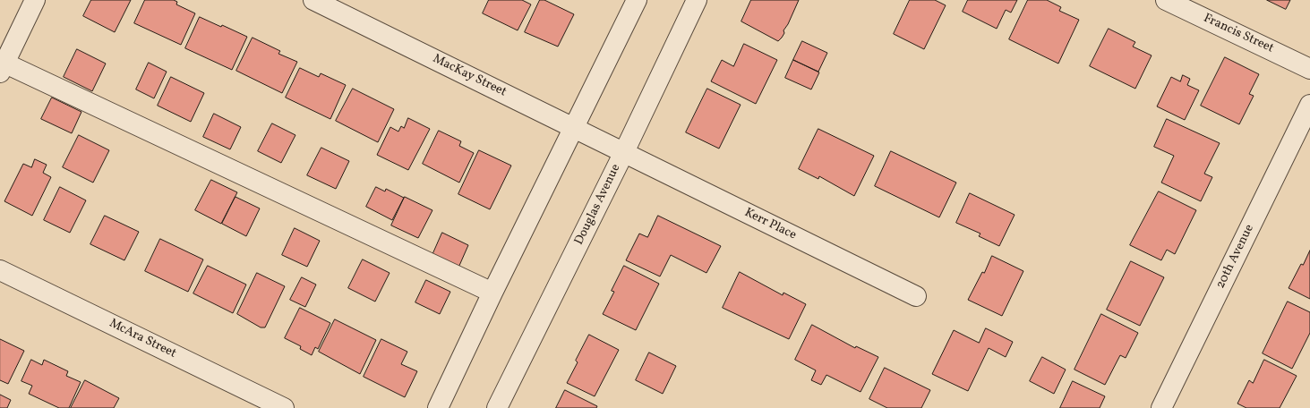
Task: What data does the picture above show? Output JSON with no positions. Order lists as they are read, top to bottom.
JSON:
{
  "streets": {
    "street": [
      "Francis Street",
      "MacKay Street",
      "Douglas Avenue",
      "Kerr Place",
      "20th Avenue",
      "McAra Street"
    ]
  },
  "crossings": [
    ["MacKay Street", "Douglas Avenue"],
    ["MacKay Street", "Kerr Place"],
    ["Douglas Avenue", "Kerr Place"]
  ]
}
